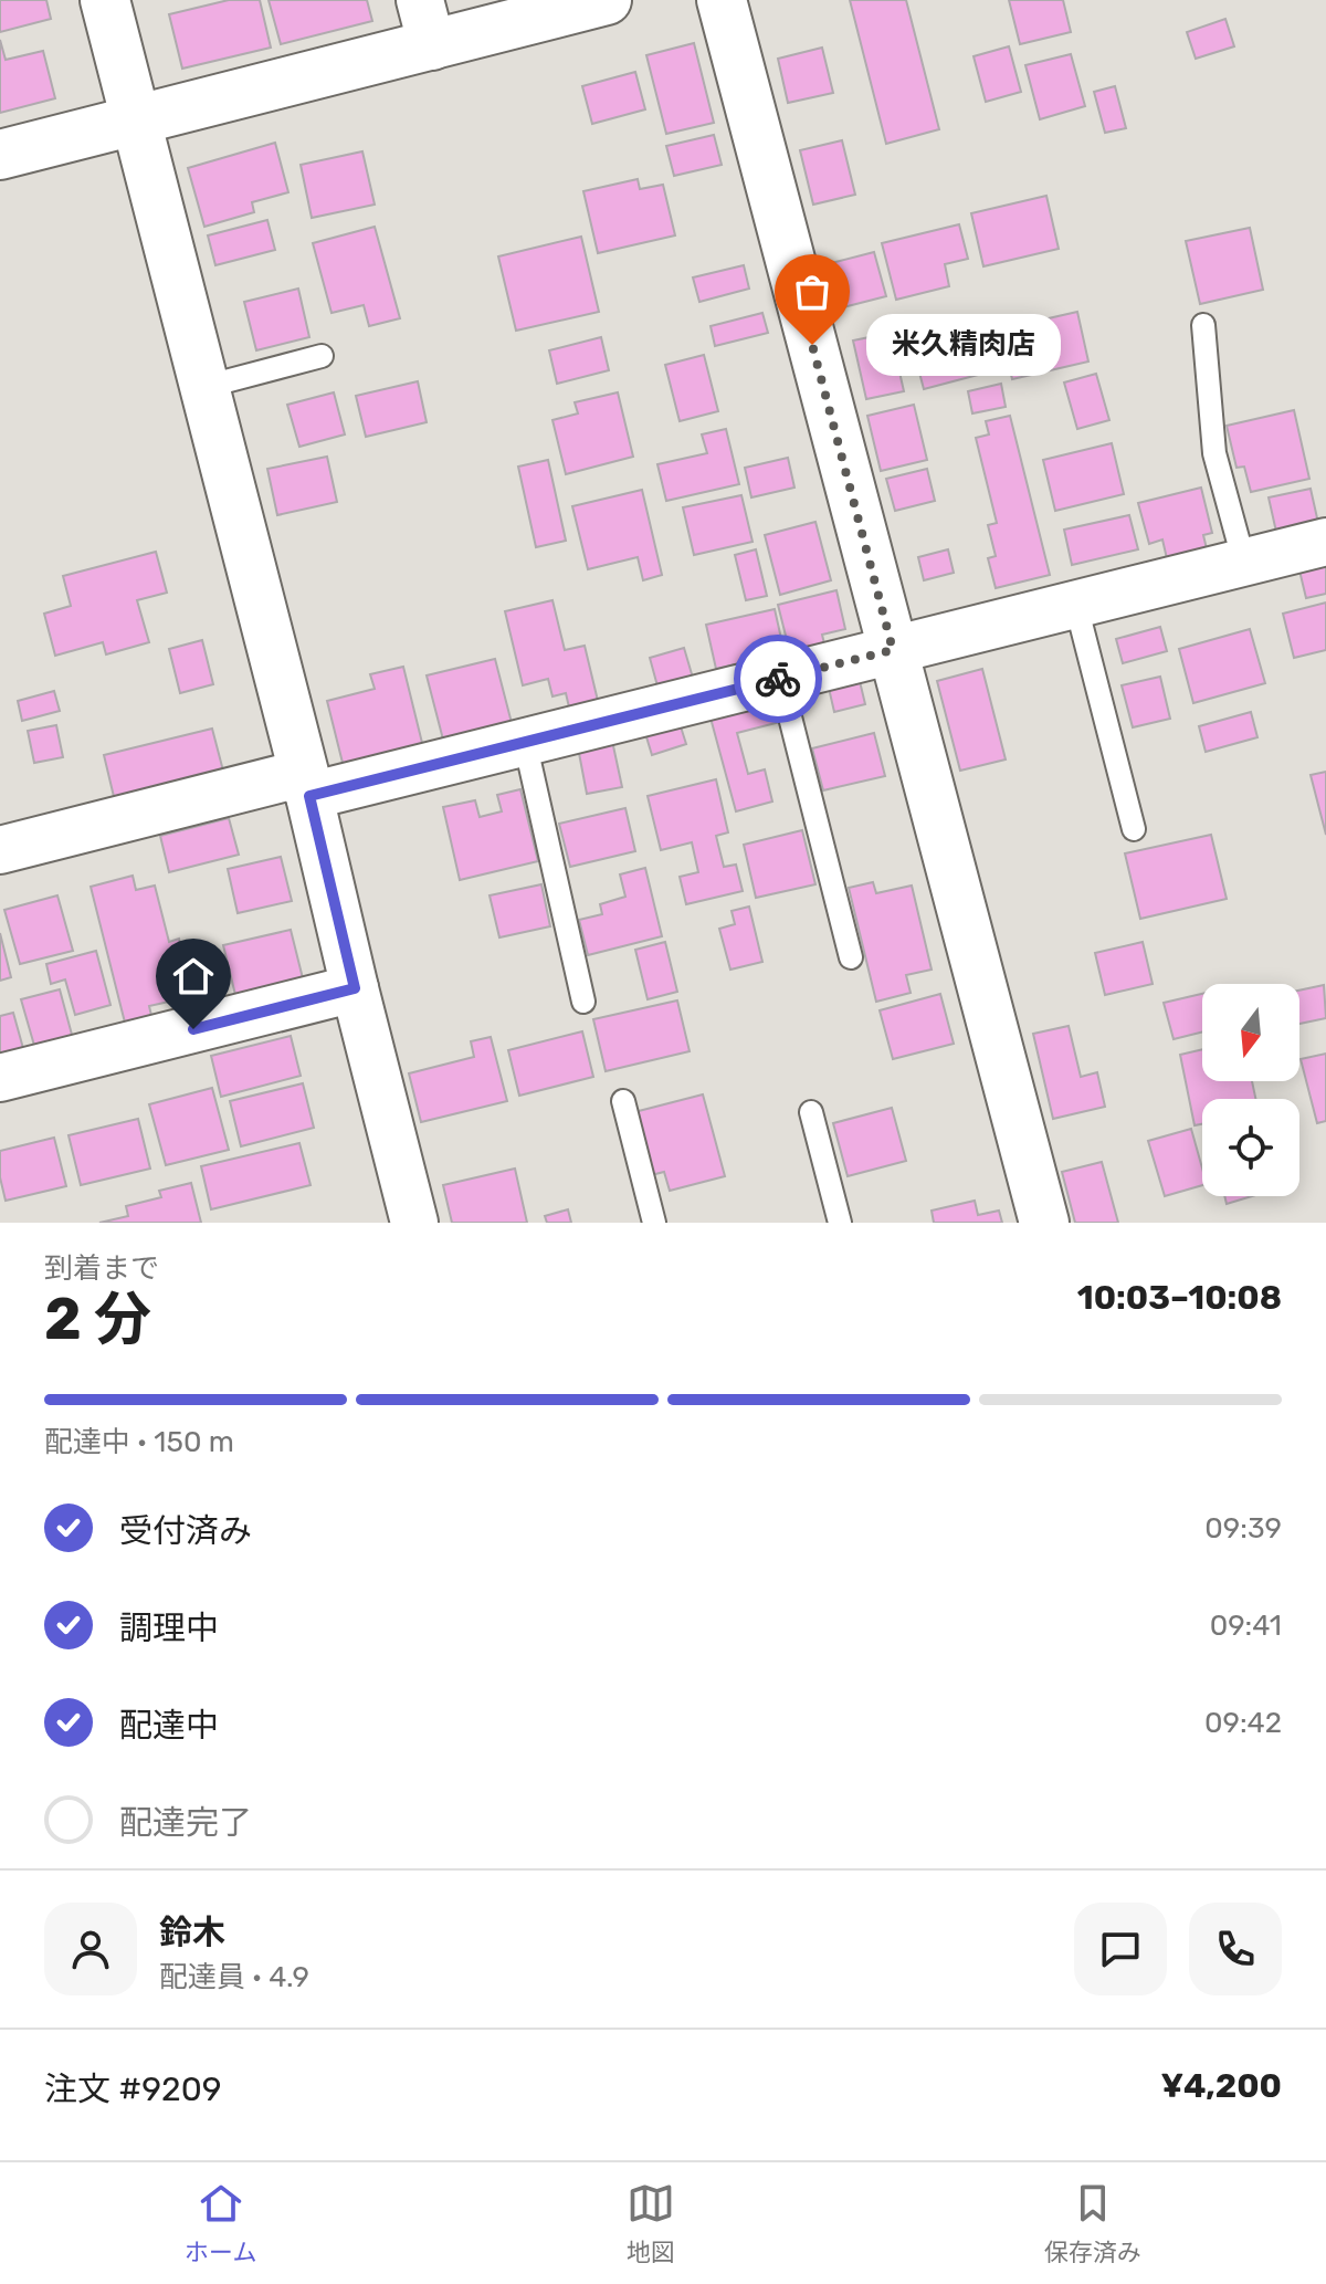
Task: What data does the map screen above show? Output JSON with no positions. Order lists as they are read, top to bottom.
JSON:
{
  "places": ["米久精肉店"],
  "north": "bottom",
  "page": {
    "bubble": "米久精肉店",
    "heading": ["2 分", "到着まで", "10:03–10:08"],
    "panel": [
      "鈴木",
      "配達員 · 4.9",
      "注文 #9209",
      "¥4,200"
    ],
    "bar": "配達中 · 150 m",
    "list": [
      ["受付済み", "09:39"],
      ["調理中", "09:41"],
      ["配達中", "09:42"],
      "配達完了"
    ],
    "tabs": ["ホーム", "地図", "保存済み"]
  }
}
